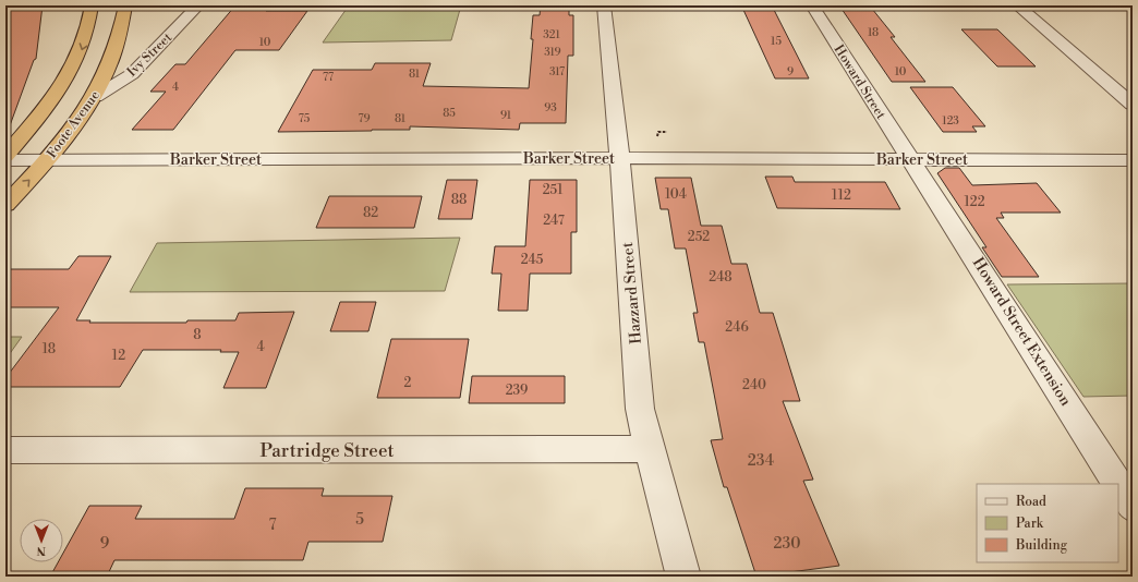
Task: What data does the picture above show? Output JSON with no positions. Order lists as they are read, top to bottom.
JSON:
{
  "streets": {
    "highway": ["Foote Avenue"],
    "street": [
      "Ivy Street",
      "Howard Street",
      "Barker Street",
      "Hazzard Street",
      "Howard Street Extension",
      "Partridge Street"
    ]
  },
  "crossings": [
    ["Ivy Street", "Foote Avenue"],
    ["Howard Street", "Barker Street"],
    ["Howard Street", "Howard Street Extension"],
    ["Foote Avenue", "Barker Street"],
    ["Barker Street", "Hazzard Street"],
    ["Barker Street", "Howard Street Extension"],
    ["Hazzard Street", "Partridge Street"]
  ],
  "house_numbers": [
    "18",
    "321",
    "15",
    "10",
    "319",
    "317",
    "9",
    "10",
    "81",
    "77",
    "4",
    "93",
    "85",
    "91",
    "75",
    "79",
    "81",
    "123",
    "251",
    "104",
    "112",
    "88",
    "122",
    "82",
    "247",
    "252",
    "245",
    "248",
    "246",
    "8",
    "4",
    "18",
    "12",
    "2",
    "240",
    "239",
    "234",
    "5",
    "7",
    "9",
    "230"
  ],
  "legend": ["Road", "Park", "Building"],
  "north": "bottom"
}
